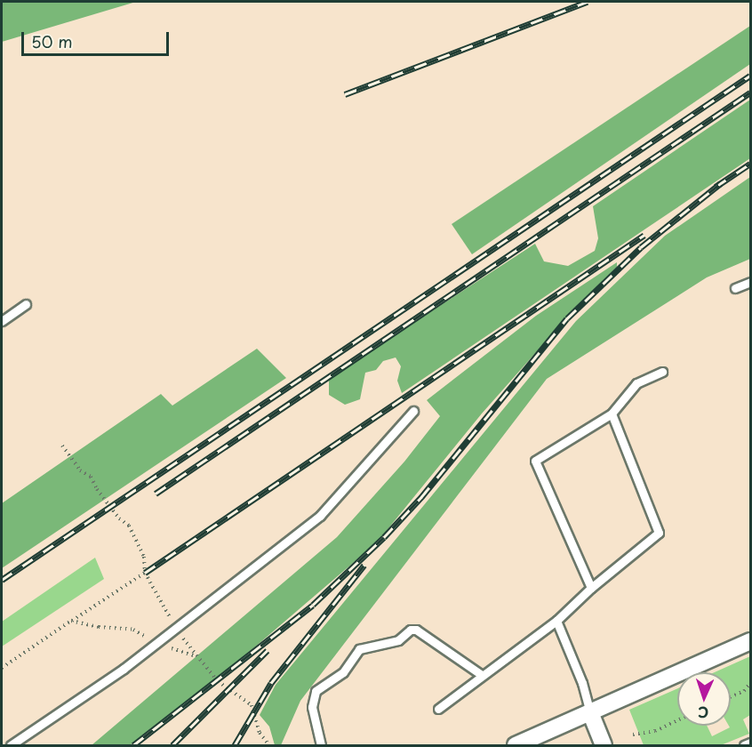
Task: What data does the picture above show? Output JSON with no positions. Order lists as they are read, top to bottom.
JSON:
{
  "scale_bar": "50 m",
  "north": "bottom"
}
